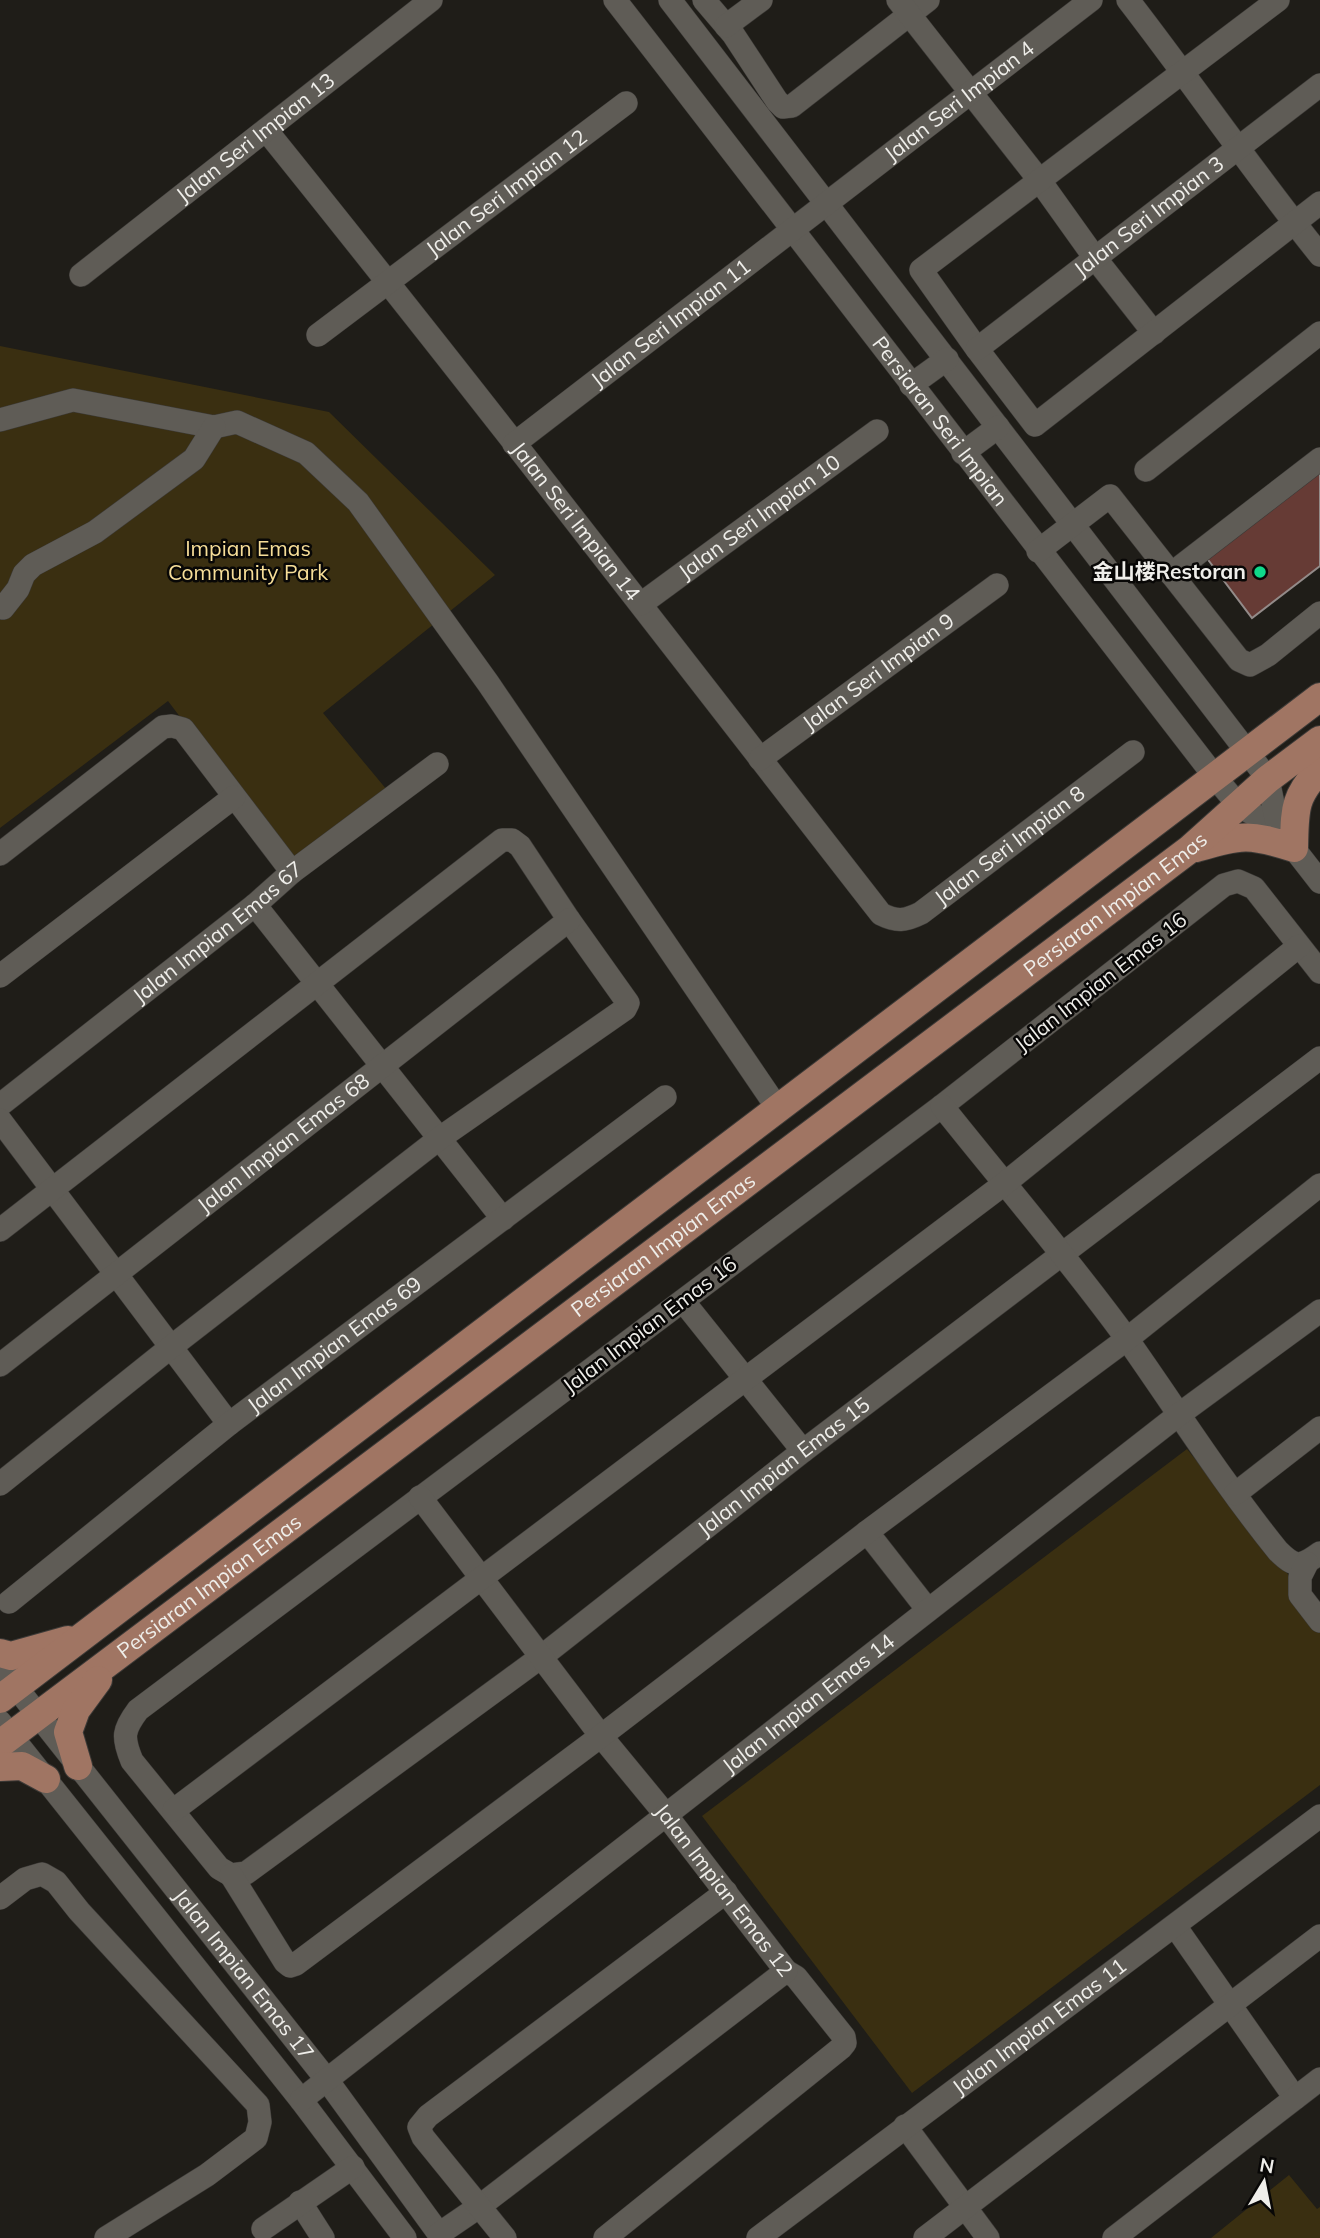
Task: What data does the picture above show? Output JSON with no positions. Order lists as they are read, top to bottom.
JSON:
{
  "streets": {
    "main road": ["Persiaran Impian Emas"],
    "street": [
      "Jalan Seri Impian 4",
      "Jalan Seri Impian 13",
      "Jalan Seri Impian 12",
      "Jalan Seri Impian 3",
      "Jalan Seri Impian 11",
      "Persiaran Seri Impian",
      "Jalan Seri Impian 10",
      "Jalan Seri Impian 14",
      "Jalan Seri Impian 9",
      "Jalan Seri Impian 8",
      "Jalan Impian Emas 67",
      "Jalan Impian Emas 16",
      "Jalan Impian Emas 68",
      "Jalan Impian Emas 69",
      "Jalan Impian Emas 15",
      "Jalan Impian Emas 14",
      "Jalan Impian Emas 12",
      "Jalan Impian Emas 17",
      "Jalan Impian Emas 11"
    ]
  },
  "crossings": [
    ["Jalan Seri Impian 4", "Jalan Seri Impian 11"],
    ["Jalan Seri Impian 4", "Persiaran Seri Impian"],
    ["Jalan Seri Impian 13", "Jalan Seri Impian 14"],
    ["Jalan Seri Impian 12", "Jalan Seri Impian 14"],
    ["Jalan Seri Impian 11", "Persiaran Seri Impian"],
    ["Jalan Seri Impian 11", "Jalan Seri Impian 14"],
    ["Persiaran Seri Impian", "Persiaran Impian Emas"],
    ["Jalan Seri Impian 10", "Jalan Seri Impian 14"],
    ["Jalan Seri Impian 14", "Jalan Seri Impian 9"],
    ["Jalan Seri Impian 14", "Jalan Seri Impian 8"],
    ["Persiaran Impian Emas", "Jalan Impian Emas 17"],
    ["Jalan Impian Emas 16", "Jalan Impian Emas 15"],
    ["Jalan Impian Emas 16", "Jalan Impian Emas 12"],
    ["Jalan Impian Emas 15", "Jalan Impian Emas 12"],
    ["Jalan Impian Emas 14", "Jalan Impian Emas 12"],
    ["Jalan Impian Emas 14", "Jalan Impian Emas 17"],
    ["Jalan Impian Emas 12", "Jalan Impian Emas 17"]
  ],
  "parks": ["Impian Emas Community Park"],
  "places": ["金山楼Restoran"],
  "north": "top"
}
